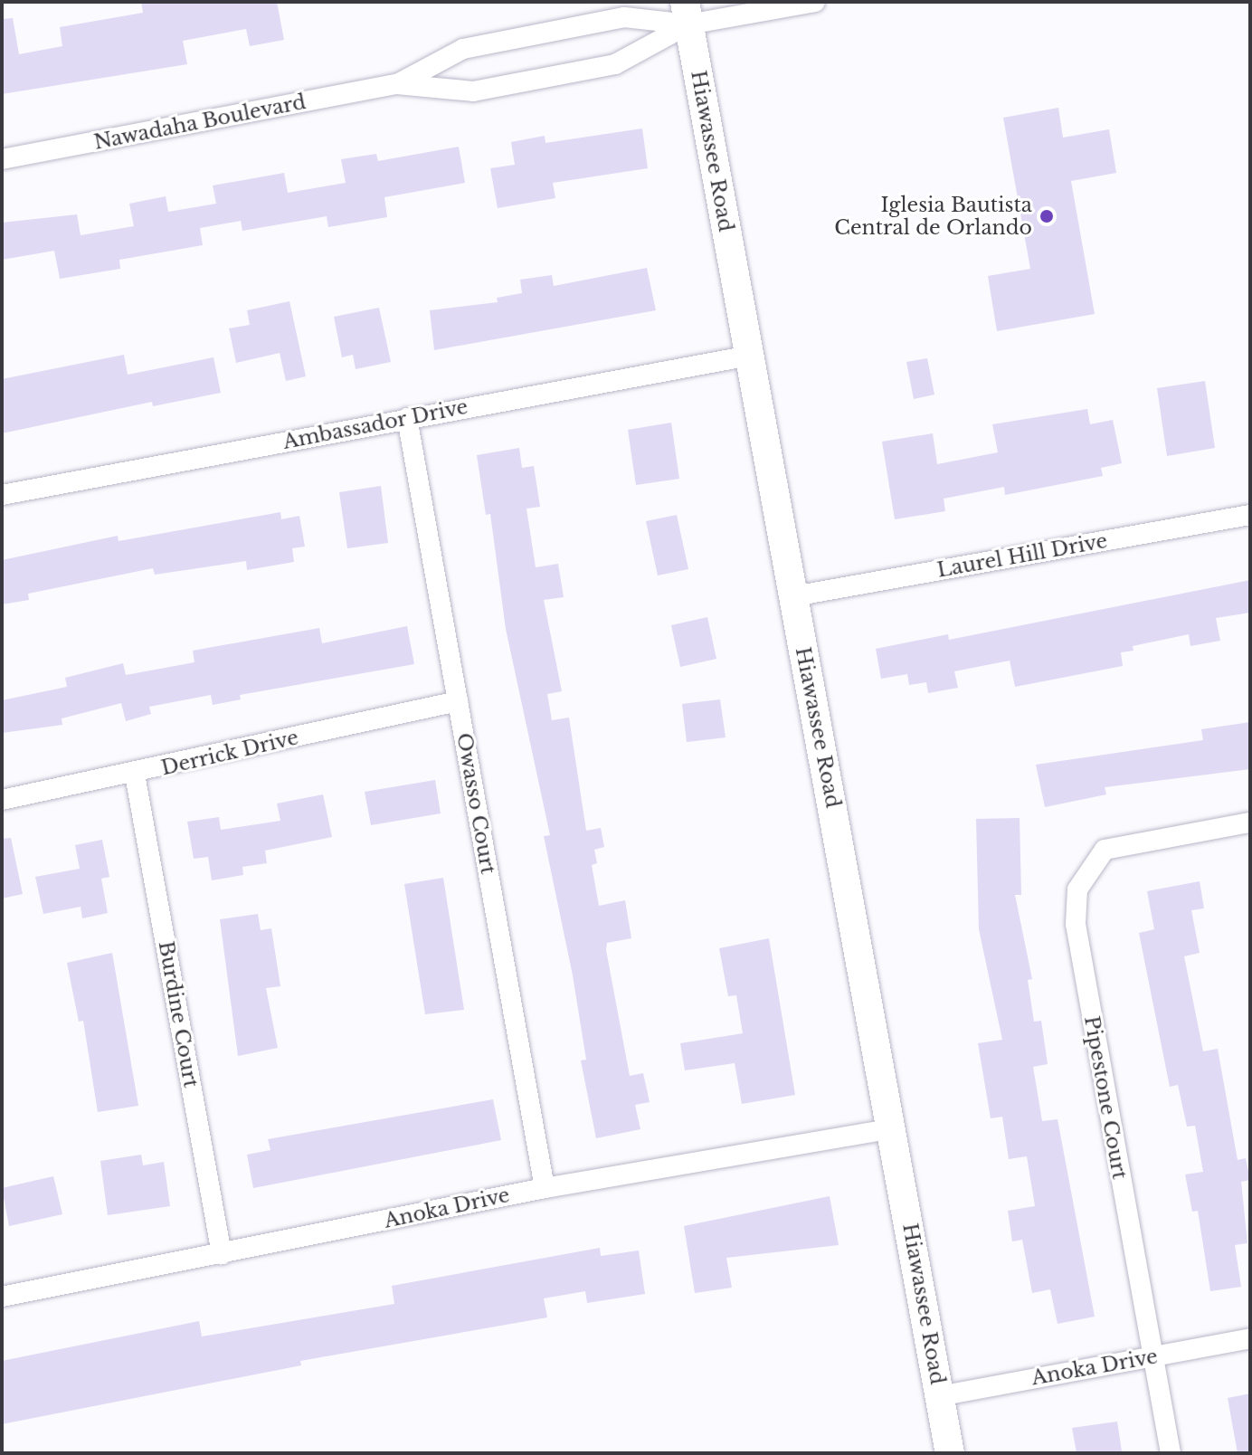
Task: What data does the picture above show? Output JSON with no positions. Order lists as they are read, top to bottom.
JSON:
{
  "streets": {
    "main road": ["Hiawassee Road"],
    "street": [
      "Nawadaha Boulevard",
      "Ambassador Drive",
      "Laurel Hill Drive",
      "Derrick Drive",
      "Owasso Court",
      "Burdine Court",
      "Pipestone Court",
      "Anoka Drive"
    ]
  },
  "crossings": [
    ["Nawadaha Boulevard", "Hiawassee Road"],
    ["Hiawassee Road", "Ambassador Drive"],
    ["Hiawassee Road", "Laurel Hill Drive"],
    ["Hiawassee Road", "Anoka Drive"],
    ["Ambassador Drive", "Owasso Court"],
    ["Derrick Drive", "Owasso Court"],
    ["Derrick Drive", "Burdine Court"],
    ["Owasso Court", "Anoka Drive"],
    ["Burdine Court", "Anoka Drive"],
    ["Pipestone Court", "Anoka Drive"]
  ],
  "places": ["Iglesia Bautista Central de Orlando"]
}
